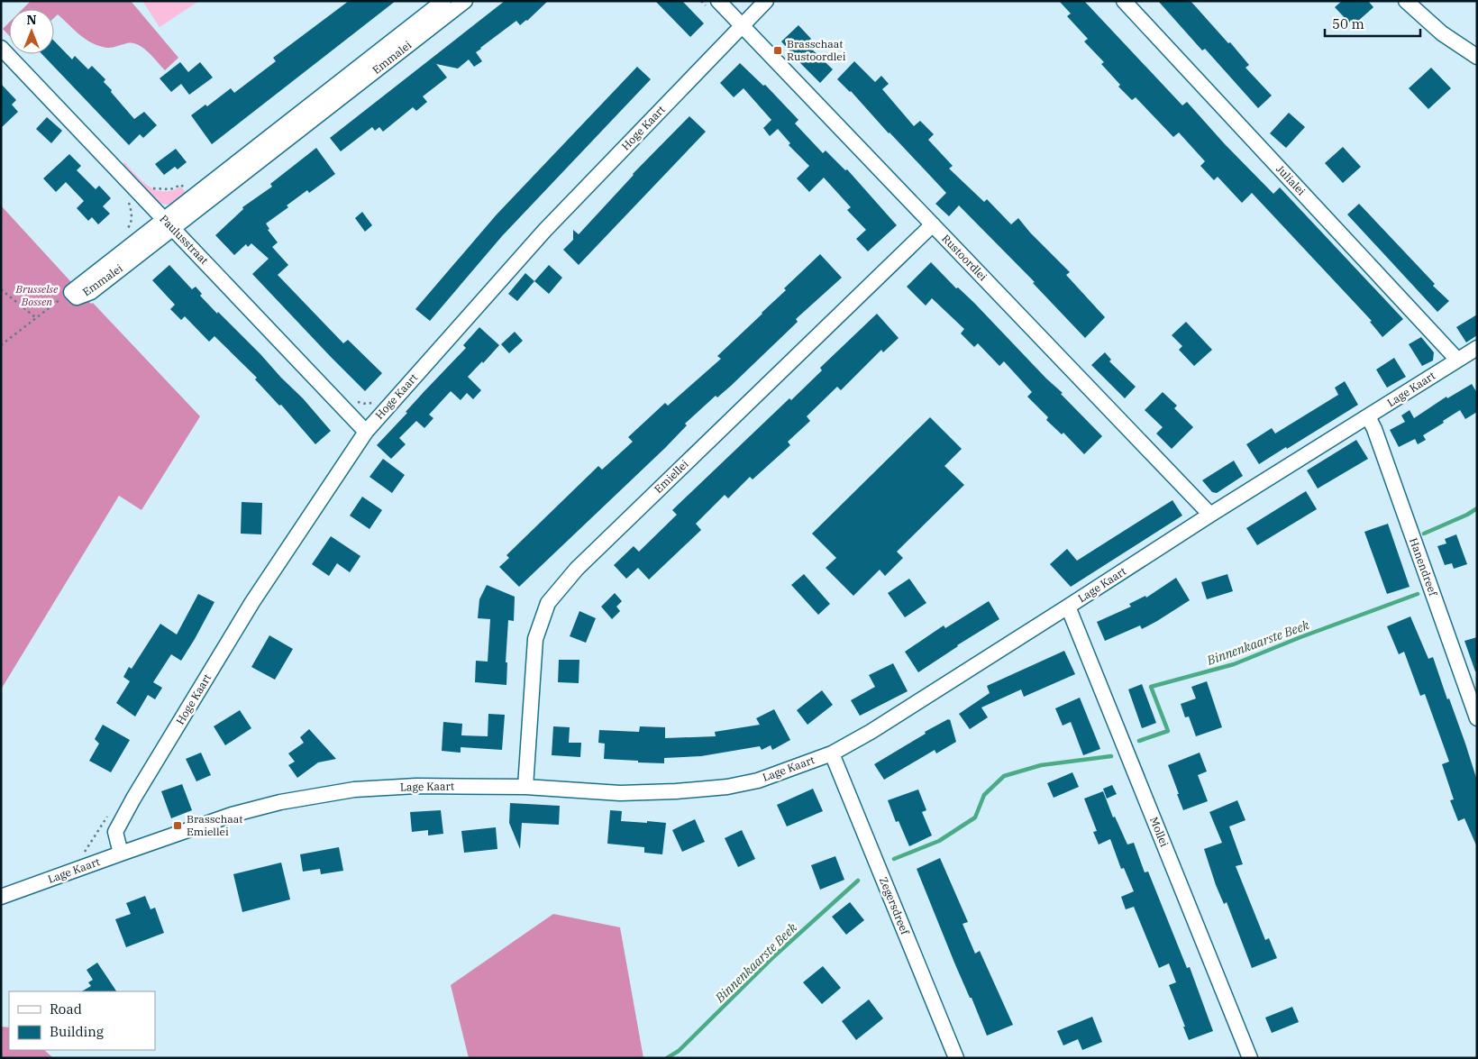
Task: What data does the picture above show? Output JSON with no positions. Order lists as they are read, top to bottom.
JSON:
{
  "streets": {
    "street": [
      "Emmalei",
      "Hoge Kaart",
      "Julialei",
      "Paulusstraat",
      "Rustoordlei",
      "Lage Kaart",
      "Emiellei",
      "Hanendreef",
      "Mollei",
      "Zegersdreef"
    ]
  },
  "crossings": [
    ["Emmalei", "Paulusstraat"],
    ["Hoge Kaart", "Paulusstraat"],
    ["Hoge Kaart", "Rustoordlei"],
    ["Hoge Kaart", "Lage Kaart"],
    ["Julialei", "Lage Kaart"],
    ["Rustoordlei", "Lage Kaart"],
    ["Rustoordlei", "Emiellei"],
    ["Lage Kaart", "Emiellei"],
    ["Lage Kaart", "Hanendreef"],
    ["Lage Kaart", "Mollei"],
    ["Lage Kaart", "Zegersdreef"]
  ],
  "water": ["Binnenkaarste Beek"],
  "parks": ["Brusselse Bossen"],
  "places": {
    "transit": ["Brasschaat Rustoordlei", "Brasschaat Emiellei"]
  },
  "legend": ["Road", "Building"],
  "scale_bar": "50 m",
  "north": "top"
}
